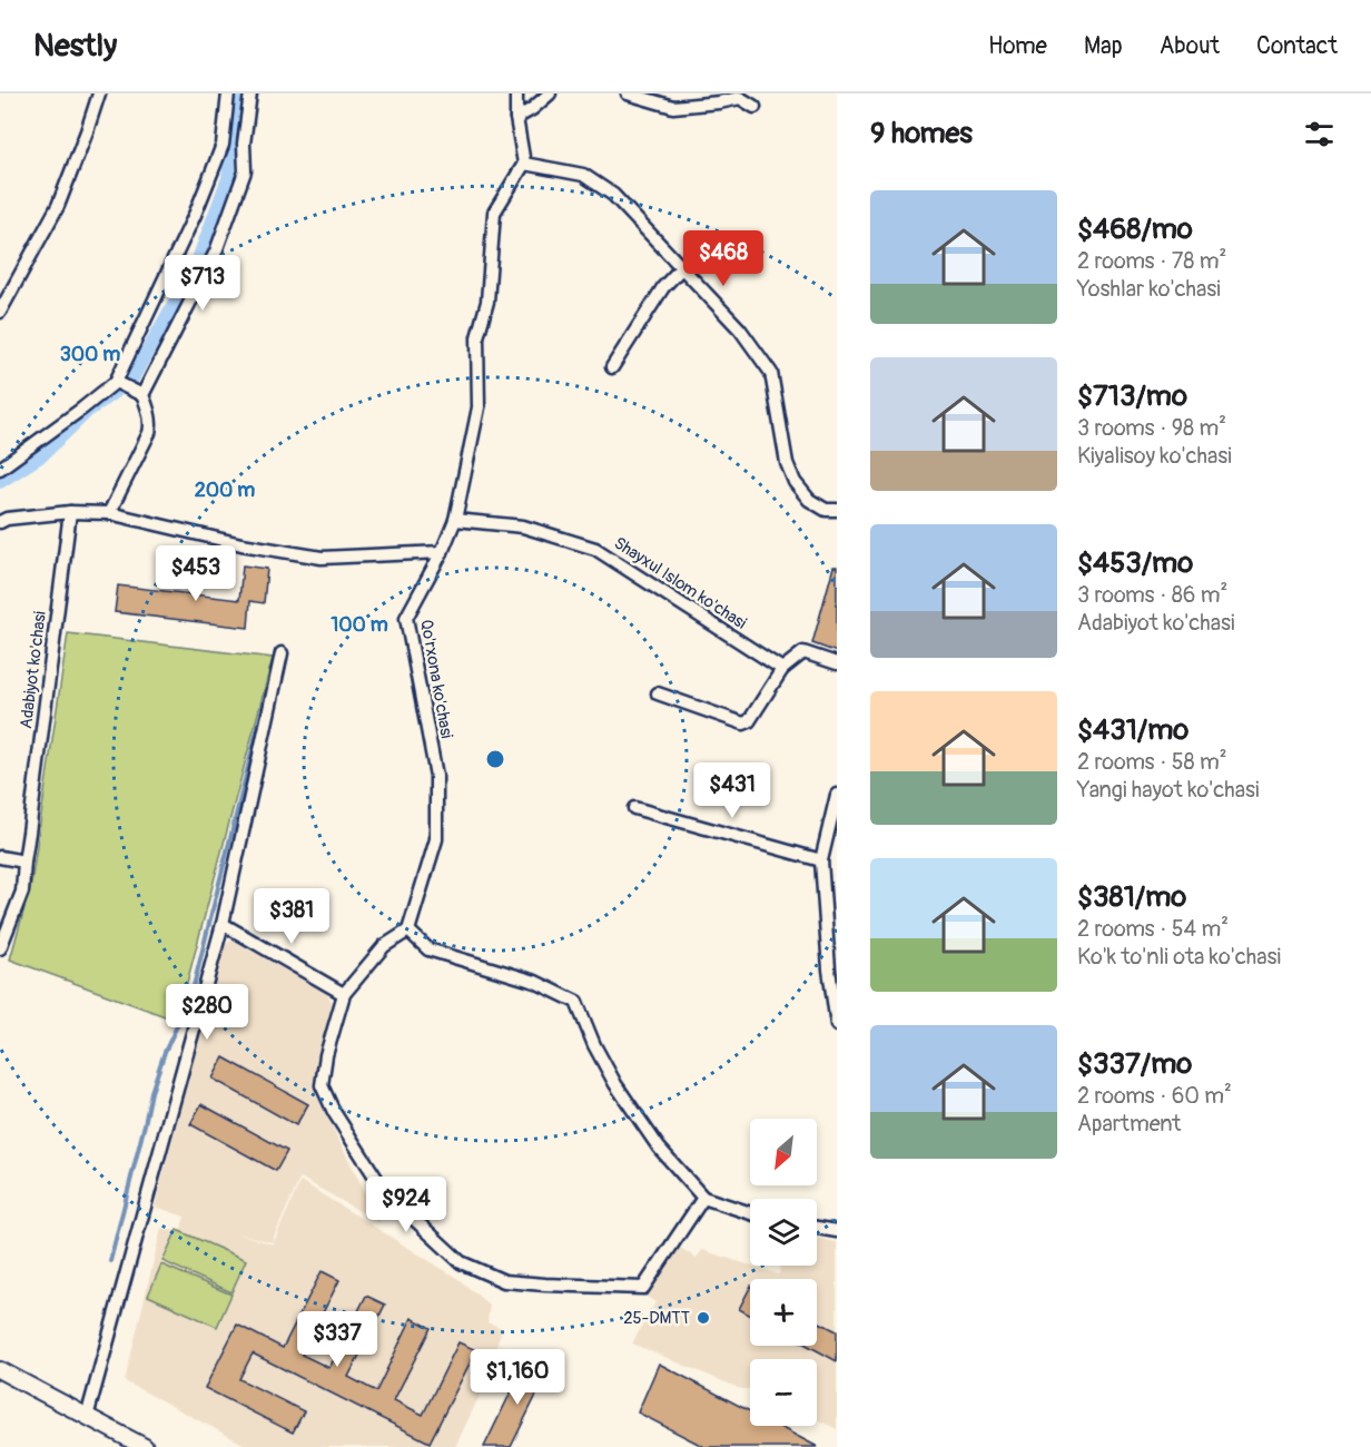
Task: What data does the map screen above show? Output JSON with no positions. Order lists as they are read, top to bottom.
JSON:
{
  "streets": {
    "street": ["Shayxul Islom ko'chasi", "Adabiyot ko'chasi", "Qo'rxona ko'chasi"]
  },
  "crossings": [
    ["Shayxul Islom ko'chasi", "Qo'rxona ko'chasi"]
  ],
  "places": ["25-DMTT"],
  "north": "bottom left",
  "page": {
    "header": "Nestly",
    "nav": [
      "Home",
      "Map",
      "About",
      "Contact"
    ],
    "heading": "9 homes",
    "list": [
      {
        "name": "$468/mo",
        "note": "2 rooms · 78 m² · Yoshlar ko'chasi"
      },
      {
        "name": "$713/mo",
        "note": "3 rooms · 98 m² · Kiyalisoy ko'chasi"
      },
      {
        "name": "$453/mo",
        "note": "3 rooms · 86 m² · Adabiyot ko'chasi"
      },
      {
        "name": "$431/mo",
        "note": "2 rooms · 58 m² · Yangi hayot ko'chasi"
      },
      {
        "name": "$381/mo",
        "note": "2 rooms · 54 m² · Ko'k to'nli ota ko'chasi"
      },
      {
        "name": "$337/mo",
        "note": "2 rooms · 60 m² · Apartment"
      }
    ],
    "price": [
      "$468",
      "$713",
      "$453",
      "$431",
      "$381",
      "$280",
      "$924",
      "$337",
      "$1,160"
    ],
    "map_buttons": ["+", "−"]
  },
  "rings": ["300 m", "200 m", "100 m"]
}
